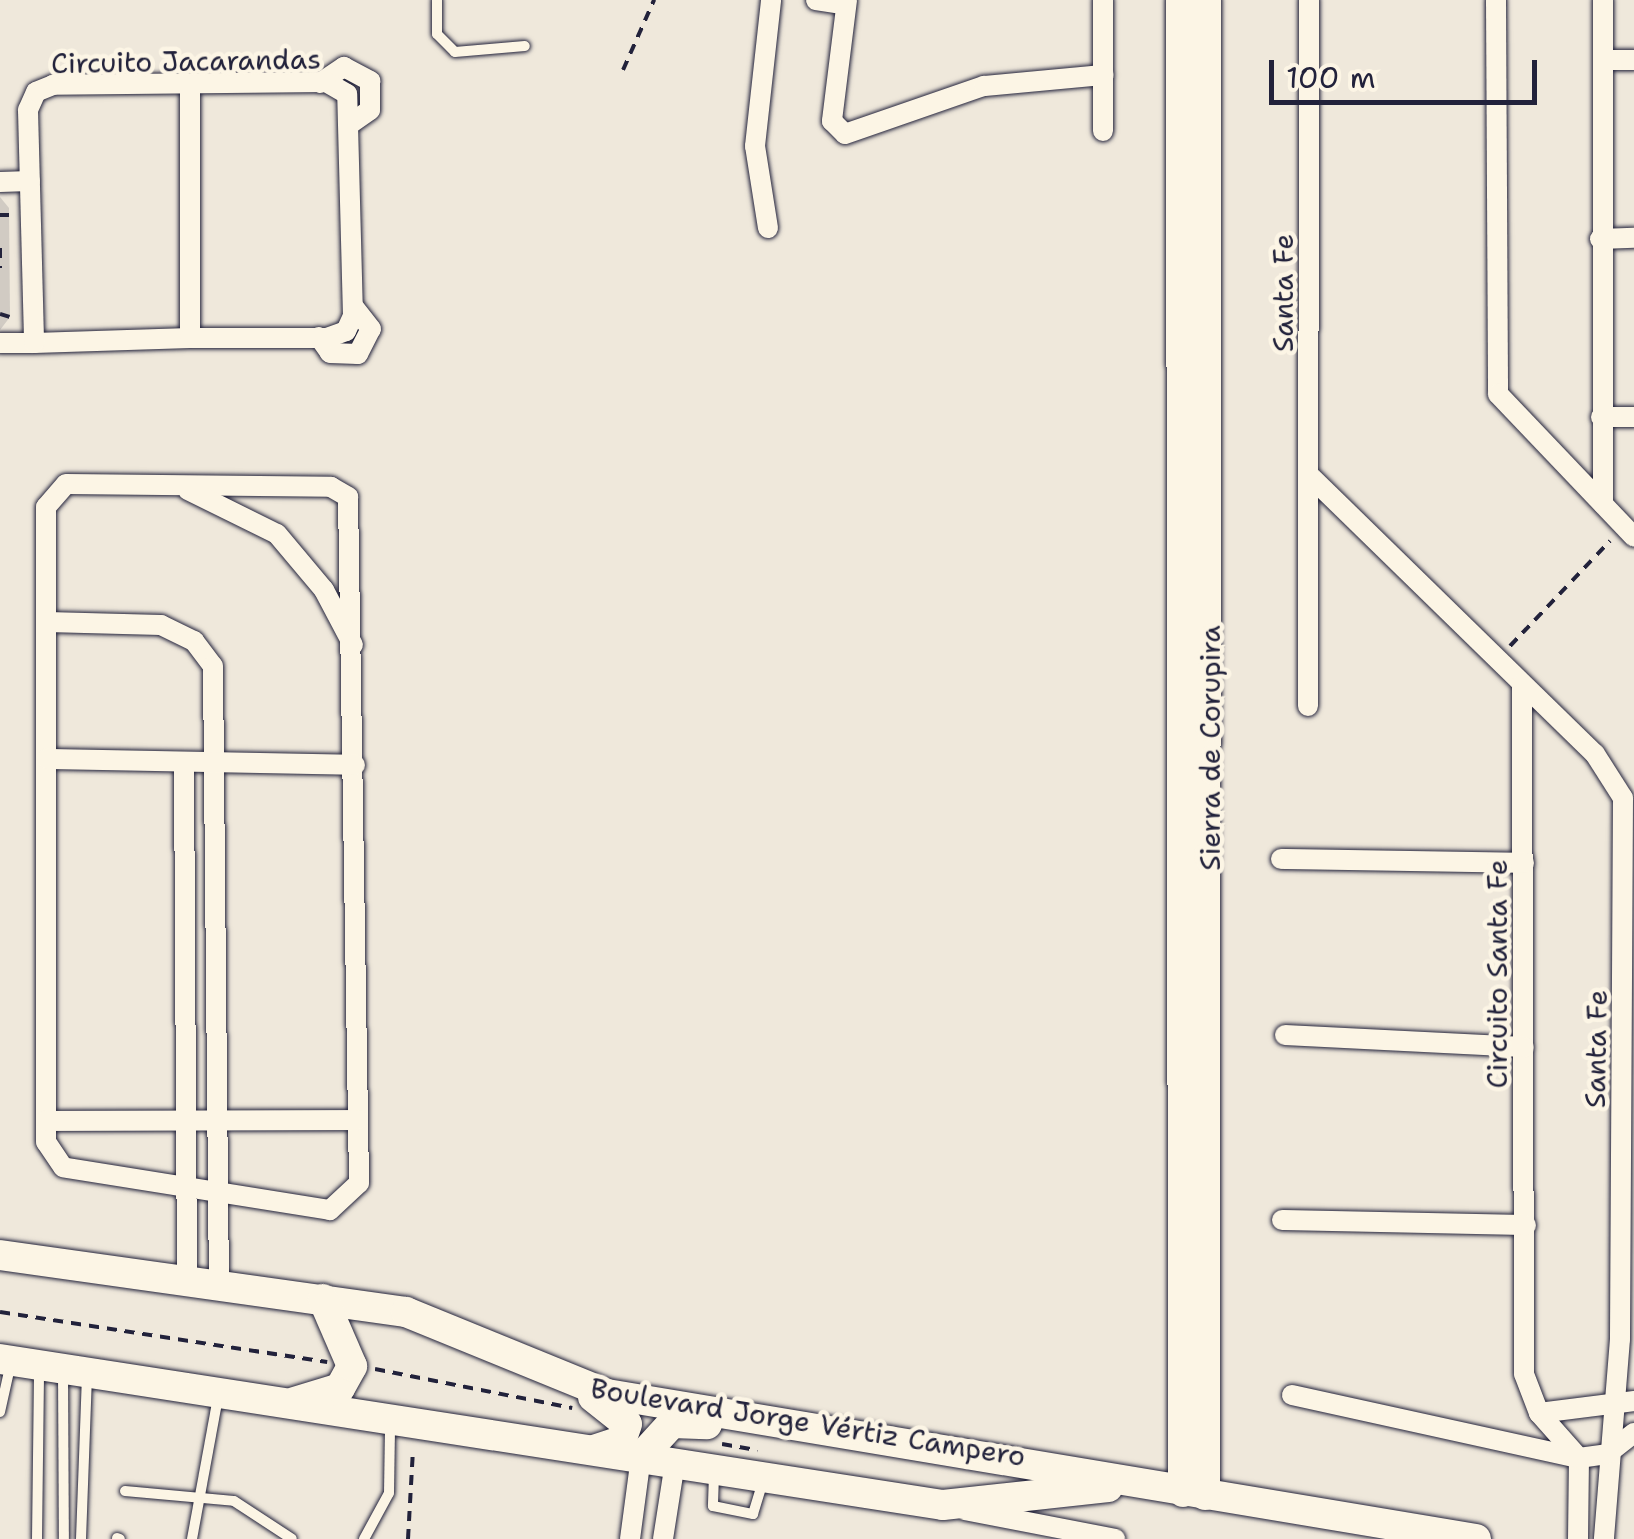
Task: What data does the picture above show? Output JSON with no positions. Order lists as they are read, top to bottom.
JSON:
{
  "streets": {
    "main road": ["Sierra de Corupira", "Boulevard Jorge Vértiz Campero"],
    "street": ["Circuito Jacarandas", "Santa Fe", "Circuito Santa Fe"]
  },
  "crossings": [
    ["Santa Fe", "Circuito Santa Fe"],
    ["Sierra de Corupira", "Boulevard Jorge Vértiz Campero"]
  ],
  "scale_bar": "100 m"
}
